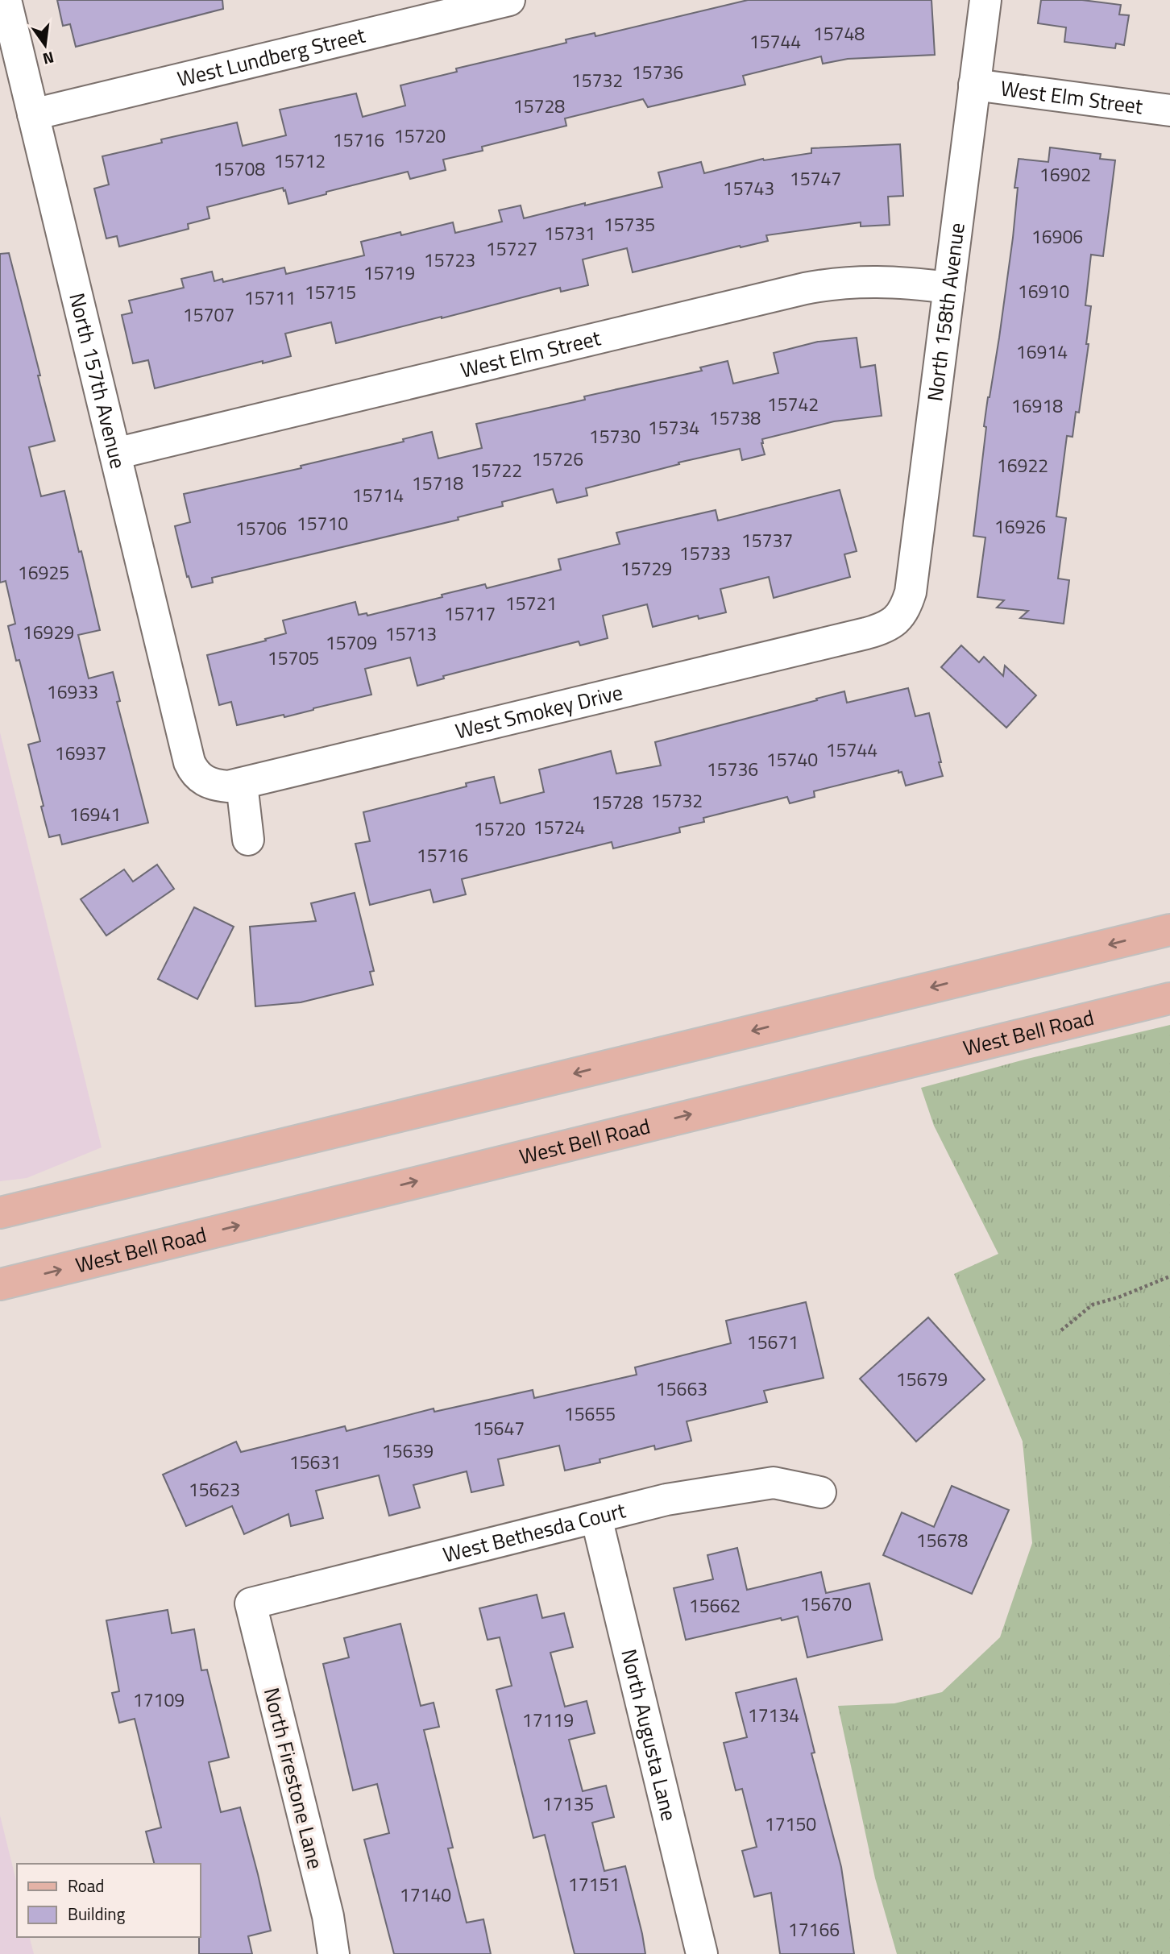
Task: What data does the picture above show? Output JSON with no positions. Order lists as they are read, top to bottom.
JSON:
{
  "streets": {
    "main road": ["West Bell Road"],
    "street": [
      "West Lundberg Street",
      "West Elm Street",
      "North 158th Avenue",
      "North 157th Avenue",
      "West Smokey Drive",
      "West Bethesda Court",
      "North Augusta Lane",
      "North Firestone Lane"
    ]
  },
  "crossings": [
    ["West Lundberg Street", "North 157th Avenue"],
    ["West Elm Street", "North 158th Avenue"],
    ["West Elm Street", "North 157th Avenue"],
    ["North 158th Avenue", "West Smokey Drive"],
    ["North 157th Avenue", "West Smokey Drive"],
    ["West Bethesda Court", "North Augusta Lane"],
    ["West Bethesda Court", "North Firestone Lane"]
  ],
  "house_numbers": [
    "15748",
    "15744",
    "15736",
    "15732",
    "15728",
    "15720",
    "15716",
    "15712",
    "15708",
    "16902",
    "15747",
    "15743",
    "15735",
    "15731",
    "16906",
    "15727",
    "15723",
    "15719",
    "16910",
    "15715",
    "15711",
    "15707",
    "16914",
    "15742",
    "16918",
    "15738",
    "15734",
    "15730",
    "15726",
    "16922",
    "15722",
    "15718",
    "15714",
    "15710",
    "16926",
    "15706",
    "15737",
    "15733",
    "15729",
    "16925",
    "15721",
    "15717",
    "16929",
    "15713",
    "15709",
    "15705",
    "16933",
    "15744",
    "16937",
    "15740",
    "15736",
    "15732",
    "15728",
    "16941",
    "15724",
    "15720",
    "15716",
    "15671",
    "15679",
    "15663",
    "15655",
    "15647",
    "15639",
    "15631",
    "15623",
    "15678",
    "15670",
    "15662",
    "17109",
    "17134",
    "17119",
    "17135",
    "17150",
    "17151",
    "17140",
    "17166"
  ],
  "legend": ["Road", "Building"],
  "north": "bottom"
}
